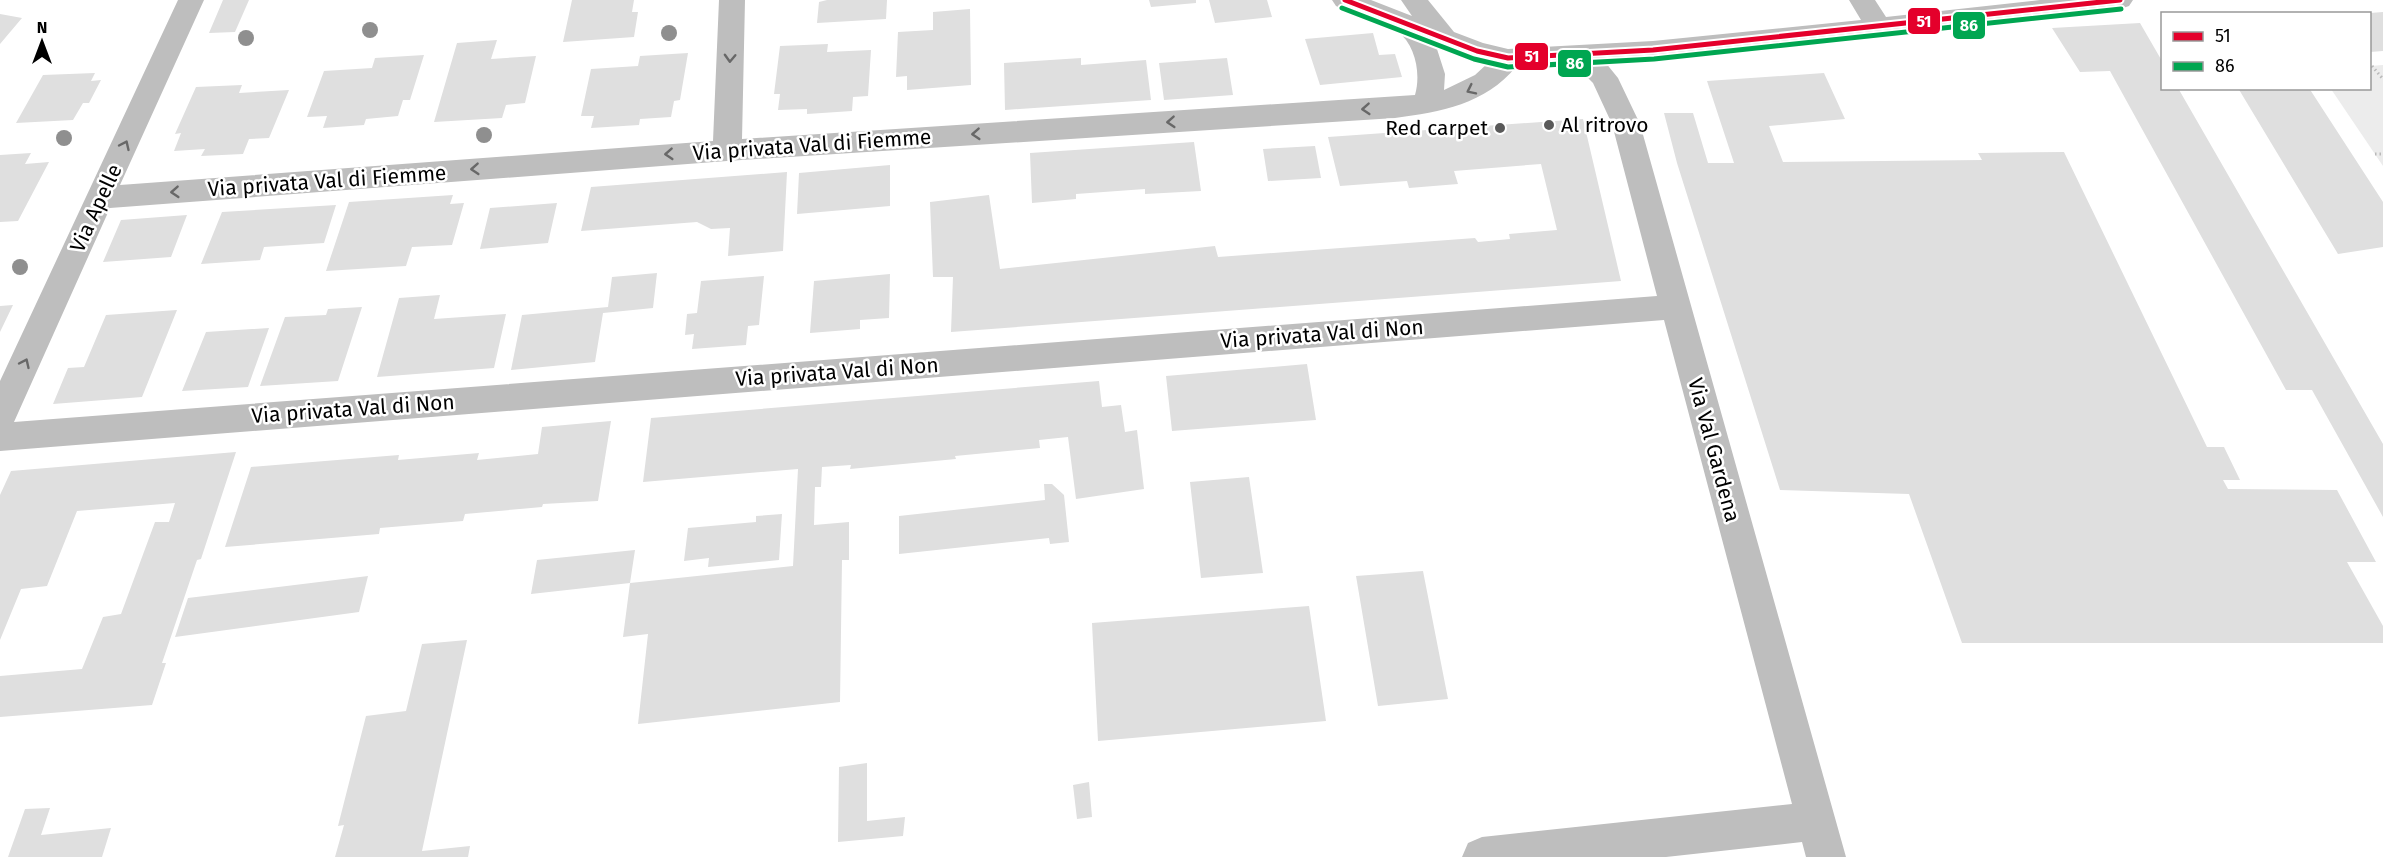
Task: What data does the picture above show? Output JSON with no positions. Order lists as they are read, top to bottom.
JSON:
{
  "streets": {
    "street": [
      "Via privata Val di Fiemme",
      "Via Apelle",
      "Via privata Val di Non",
      "Via Val Gardena"
    ]
  },
  "crossings": [
    ["Via privata Val di Fiemme", "Via Apelle"],
    ["Via privata Val di Non", "Via Val Gardena"]
  ],
  "one_way": ["Via privata Val di Fiemme", "Via Apelle"],
  "places": ["Al ritrovo", "Red carpet"],
  "lines": ["transit line 51", "transit line 86"],
  "legend": ["51", "86"],
  "north": "top"
}
